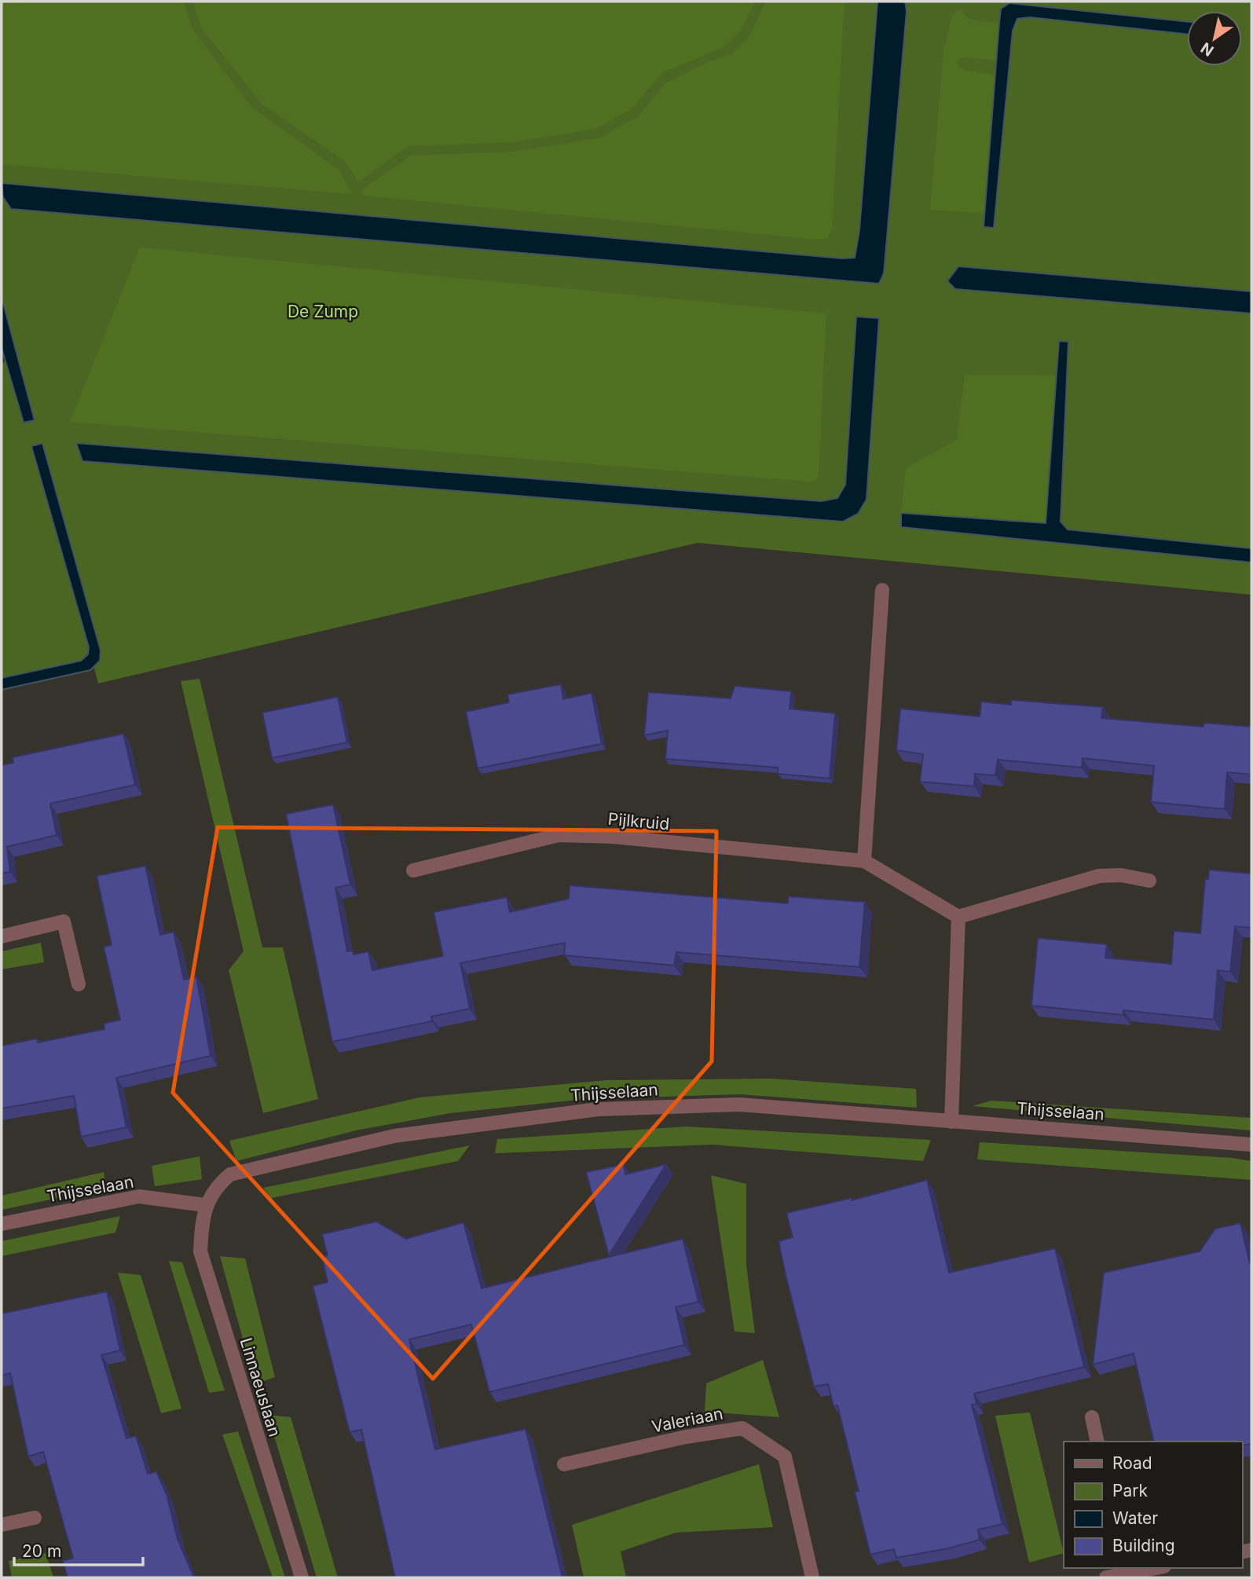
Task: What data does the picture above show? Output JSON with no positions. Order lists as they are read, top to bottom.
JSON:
{
  "streets": {
    "street": [
      "Pijlkruid",
      "Thijsselaan",
      "Linnaeuslaan",
      "Valeriaan"
    ]
  },
  "crossings": [
    ["Thijsselaan", "Linnaeuslaan"]
  ],
  "parks": ["De Zump"],
  "legend": [
    "Road",
    "Park",
    "Water",
    "Building"
  ],
  "scale_bar": "20 m",
  "north": "bottom left"
}
